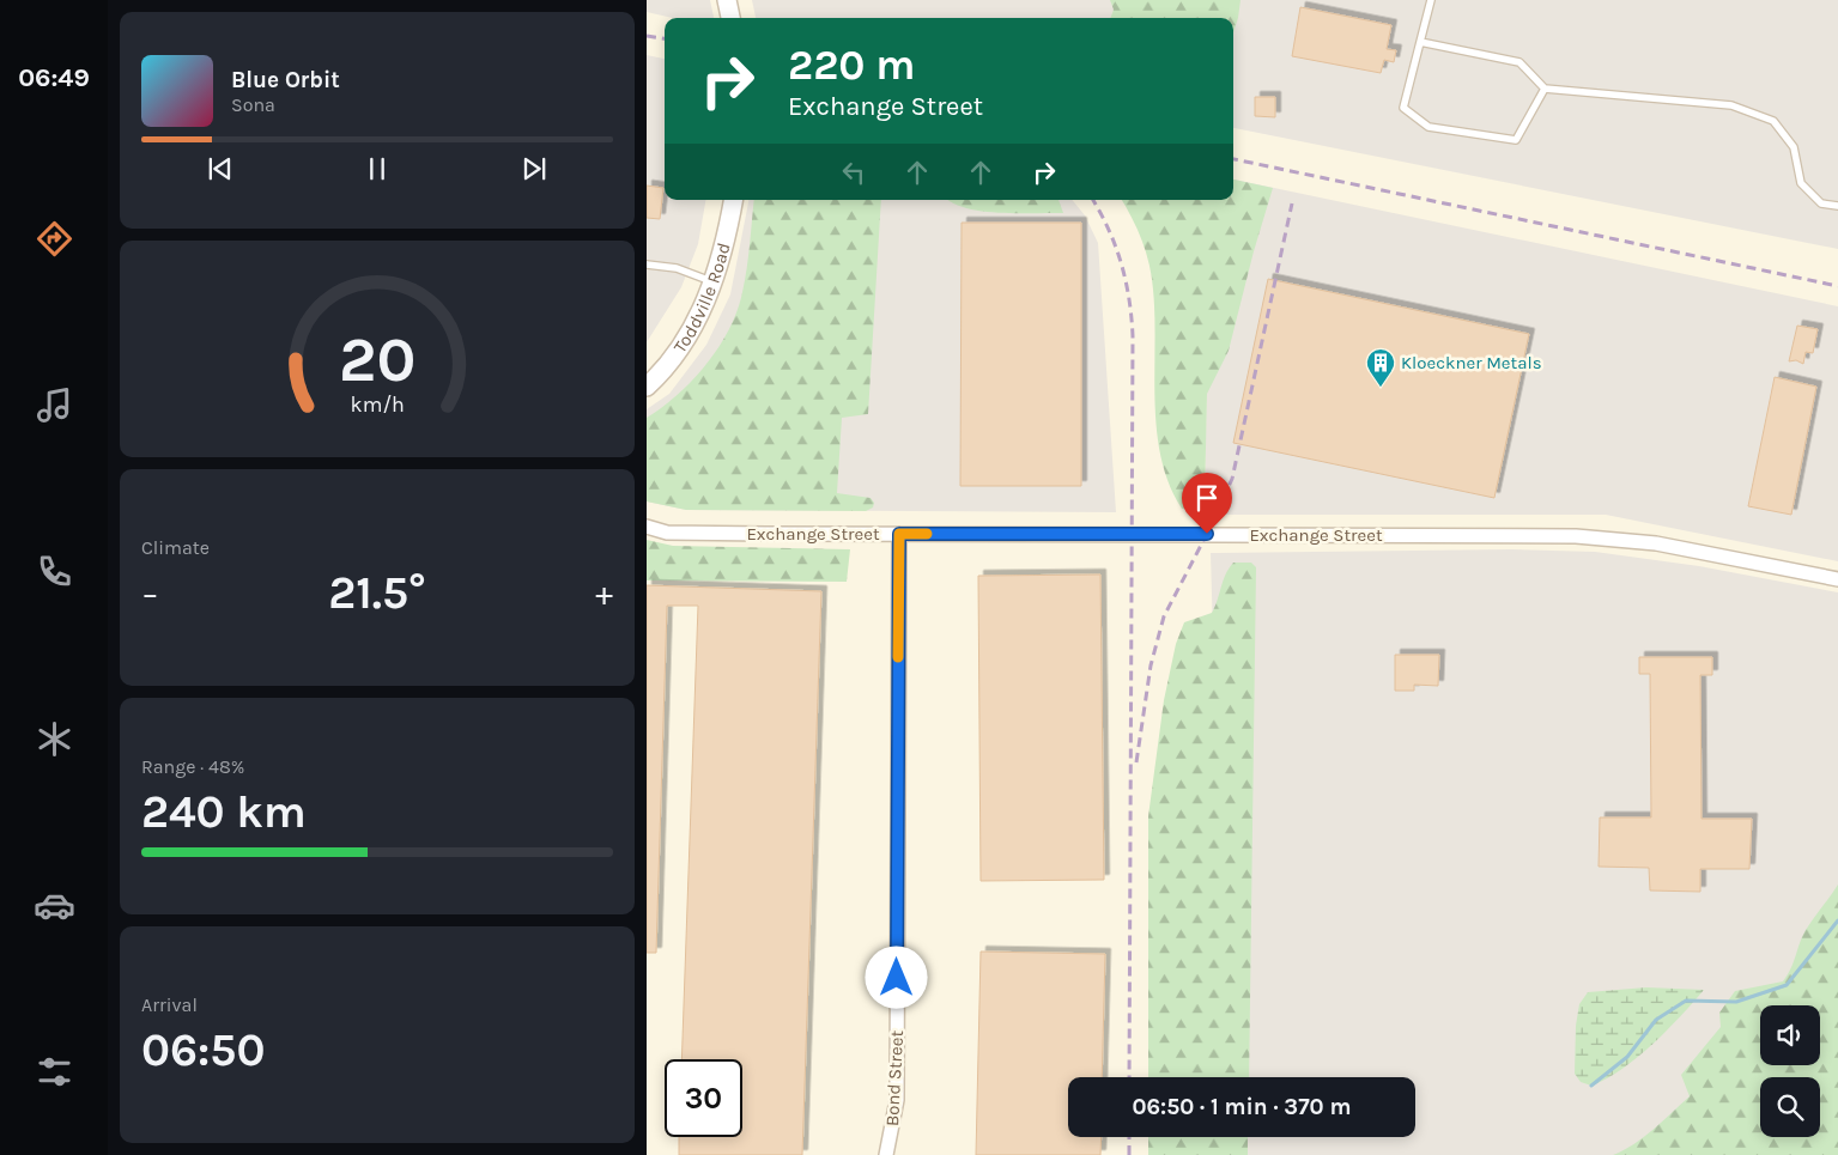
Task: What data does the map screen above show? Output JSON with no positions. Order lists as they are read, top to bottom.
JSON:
{
  "streets": {
    "street": ["Toddville Road", "Exchange Street", "Bond Street"]
  },
  "crossings": [
    ["Exchange Street", "Bond Street"]
  ],
  "places": {
    "building": ["Kloeckner Metals"]
  },
  "page": {
    "tabs": "06:49",
    "turn": ["220 m", "Exchange Street"],
    "song": ["Blue Orbit", "Sona"],
    "tile": [
      "Climate",
      ["Range · 48%", "240 km"],
      ["Arrival", "06:50"]
    ],
    "heat": ["−", "21.5°", "+"],
    "limit": "30",
    "trip": "06:50 · 1 min · 370 m",
    "gauge": ["20", "km/h"]
  }
}
